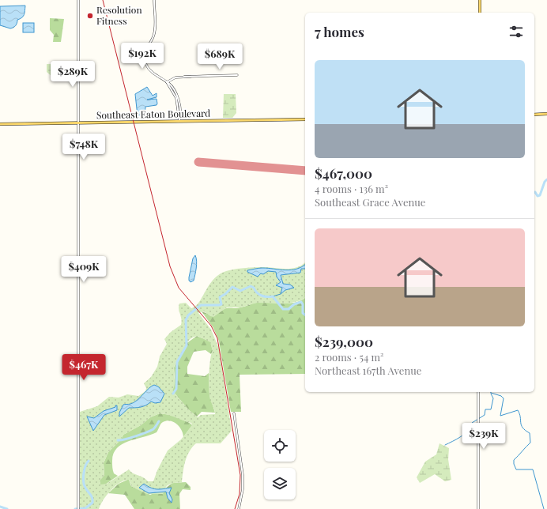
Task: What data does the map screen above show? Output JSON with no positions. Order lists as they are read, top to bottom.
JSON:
{
  "streets": {
    "main road": ["Southeast Eaton Boulevard"]
  },
  "places": ["Resolution Fitness"],
  "page": {
    "heading": "7 homes",
    "price": [
      "$192K",
      "$689K",
      "$289K",
      "$748K",
      "$409K",
      "$467K",
      "$239K"
    ],
    "list": [
      {
        "name": "$467,000",
        "note": "4 rooms · 136 m² · Southeast Grace Avenue"
      },
      {
        "name": "$239,000",
        "note": "2 rooms · 54 m² · Northeast 167th Avenue"
      }
    ]
  }
}
